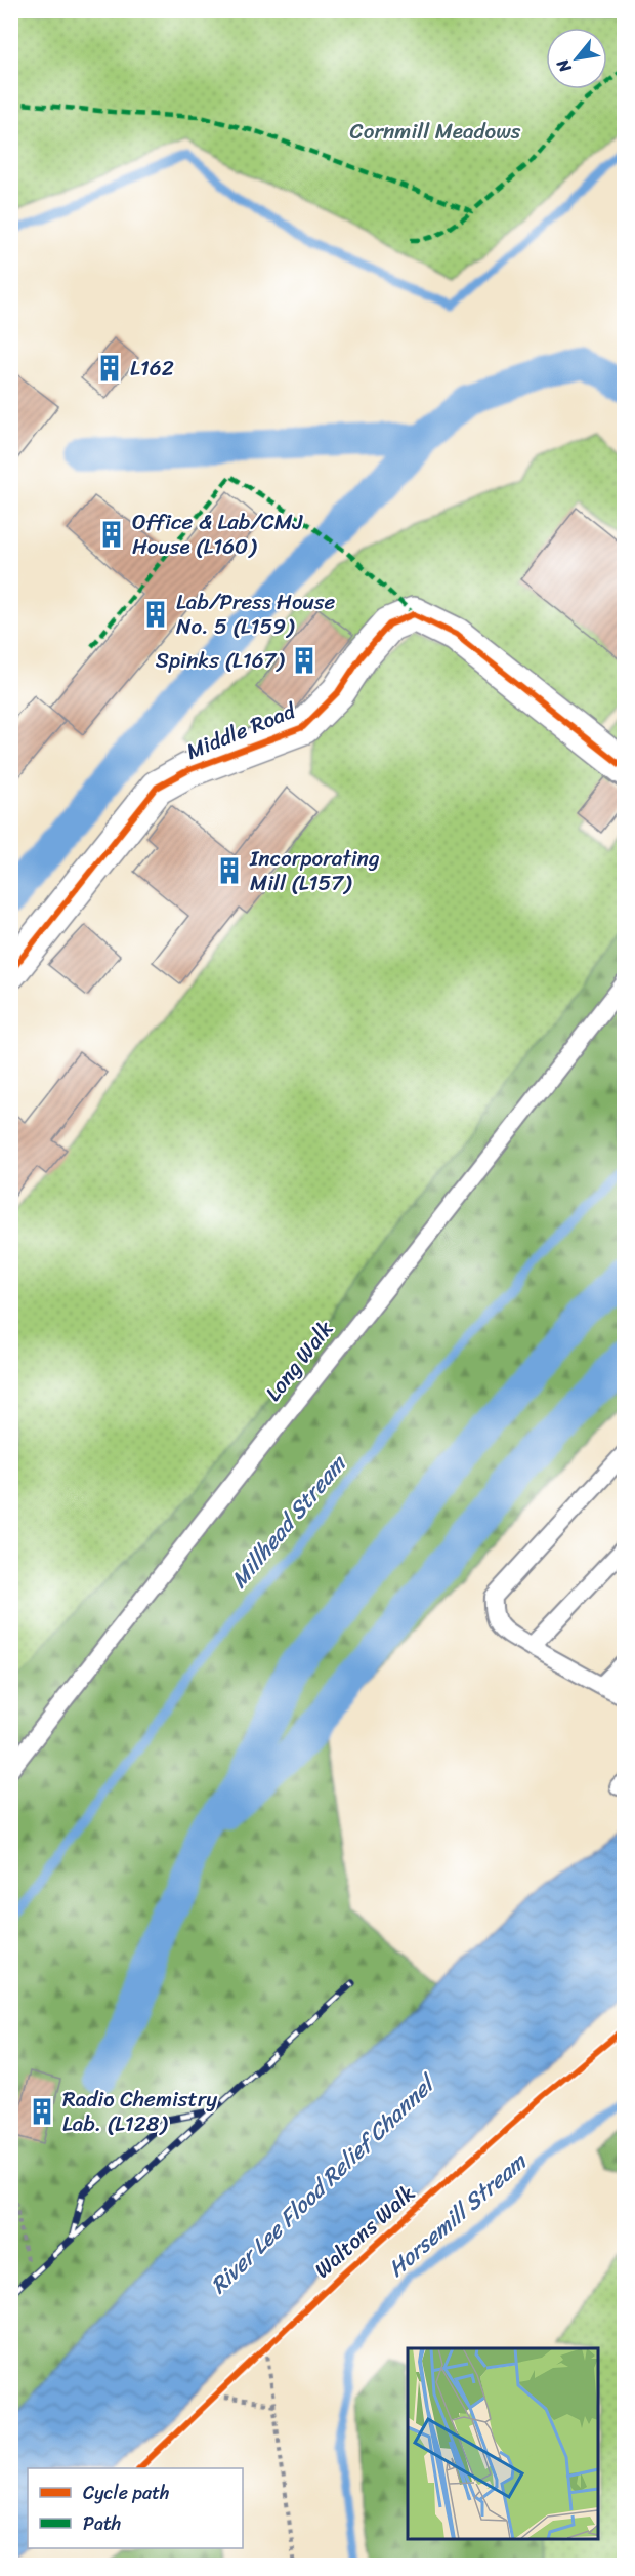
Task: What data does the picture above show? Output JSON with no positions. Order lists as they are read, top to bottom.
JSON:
{
  "streets": {
    "street": ["Middle Road"],
    "lane": ["Long Walk"],
    "cycle path": ["Waltons Walk"]
  },
  "water": ["Millhead Stream", "River Lee Flood Relief Channel", "Horsemill Stream"],
  "parks": ["Cornmill Meadows"],
  "places": {
    "building": [
      "L162",
      "Office & Lab/CMJ House (L160)",
      "Lab/Press House No. 5 (L159)",
      "Spinks (L167)",
      "Incorporating Mill (L157)",
      "Radio Chemistry Lab. (L128)"
    ]
  },
  "legend": ["Cycle path", "Path"],
  "north": "bottom left"
}
